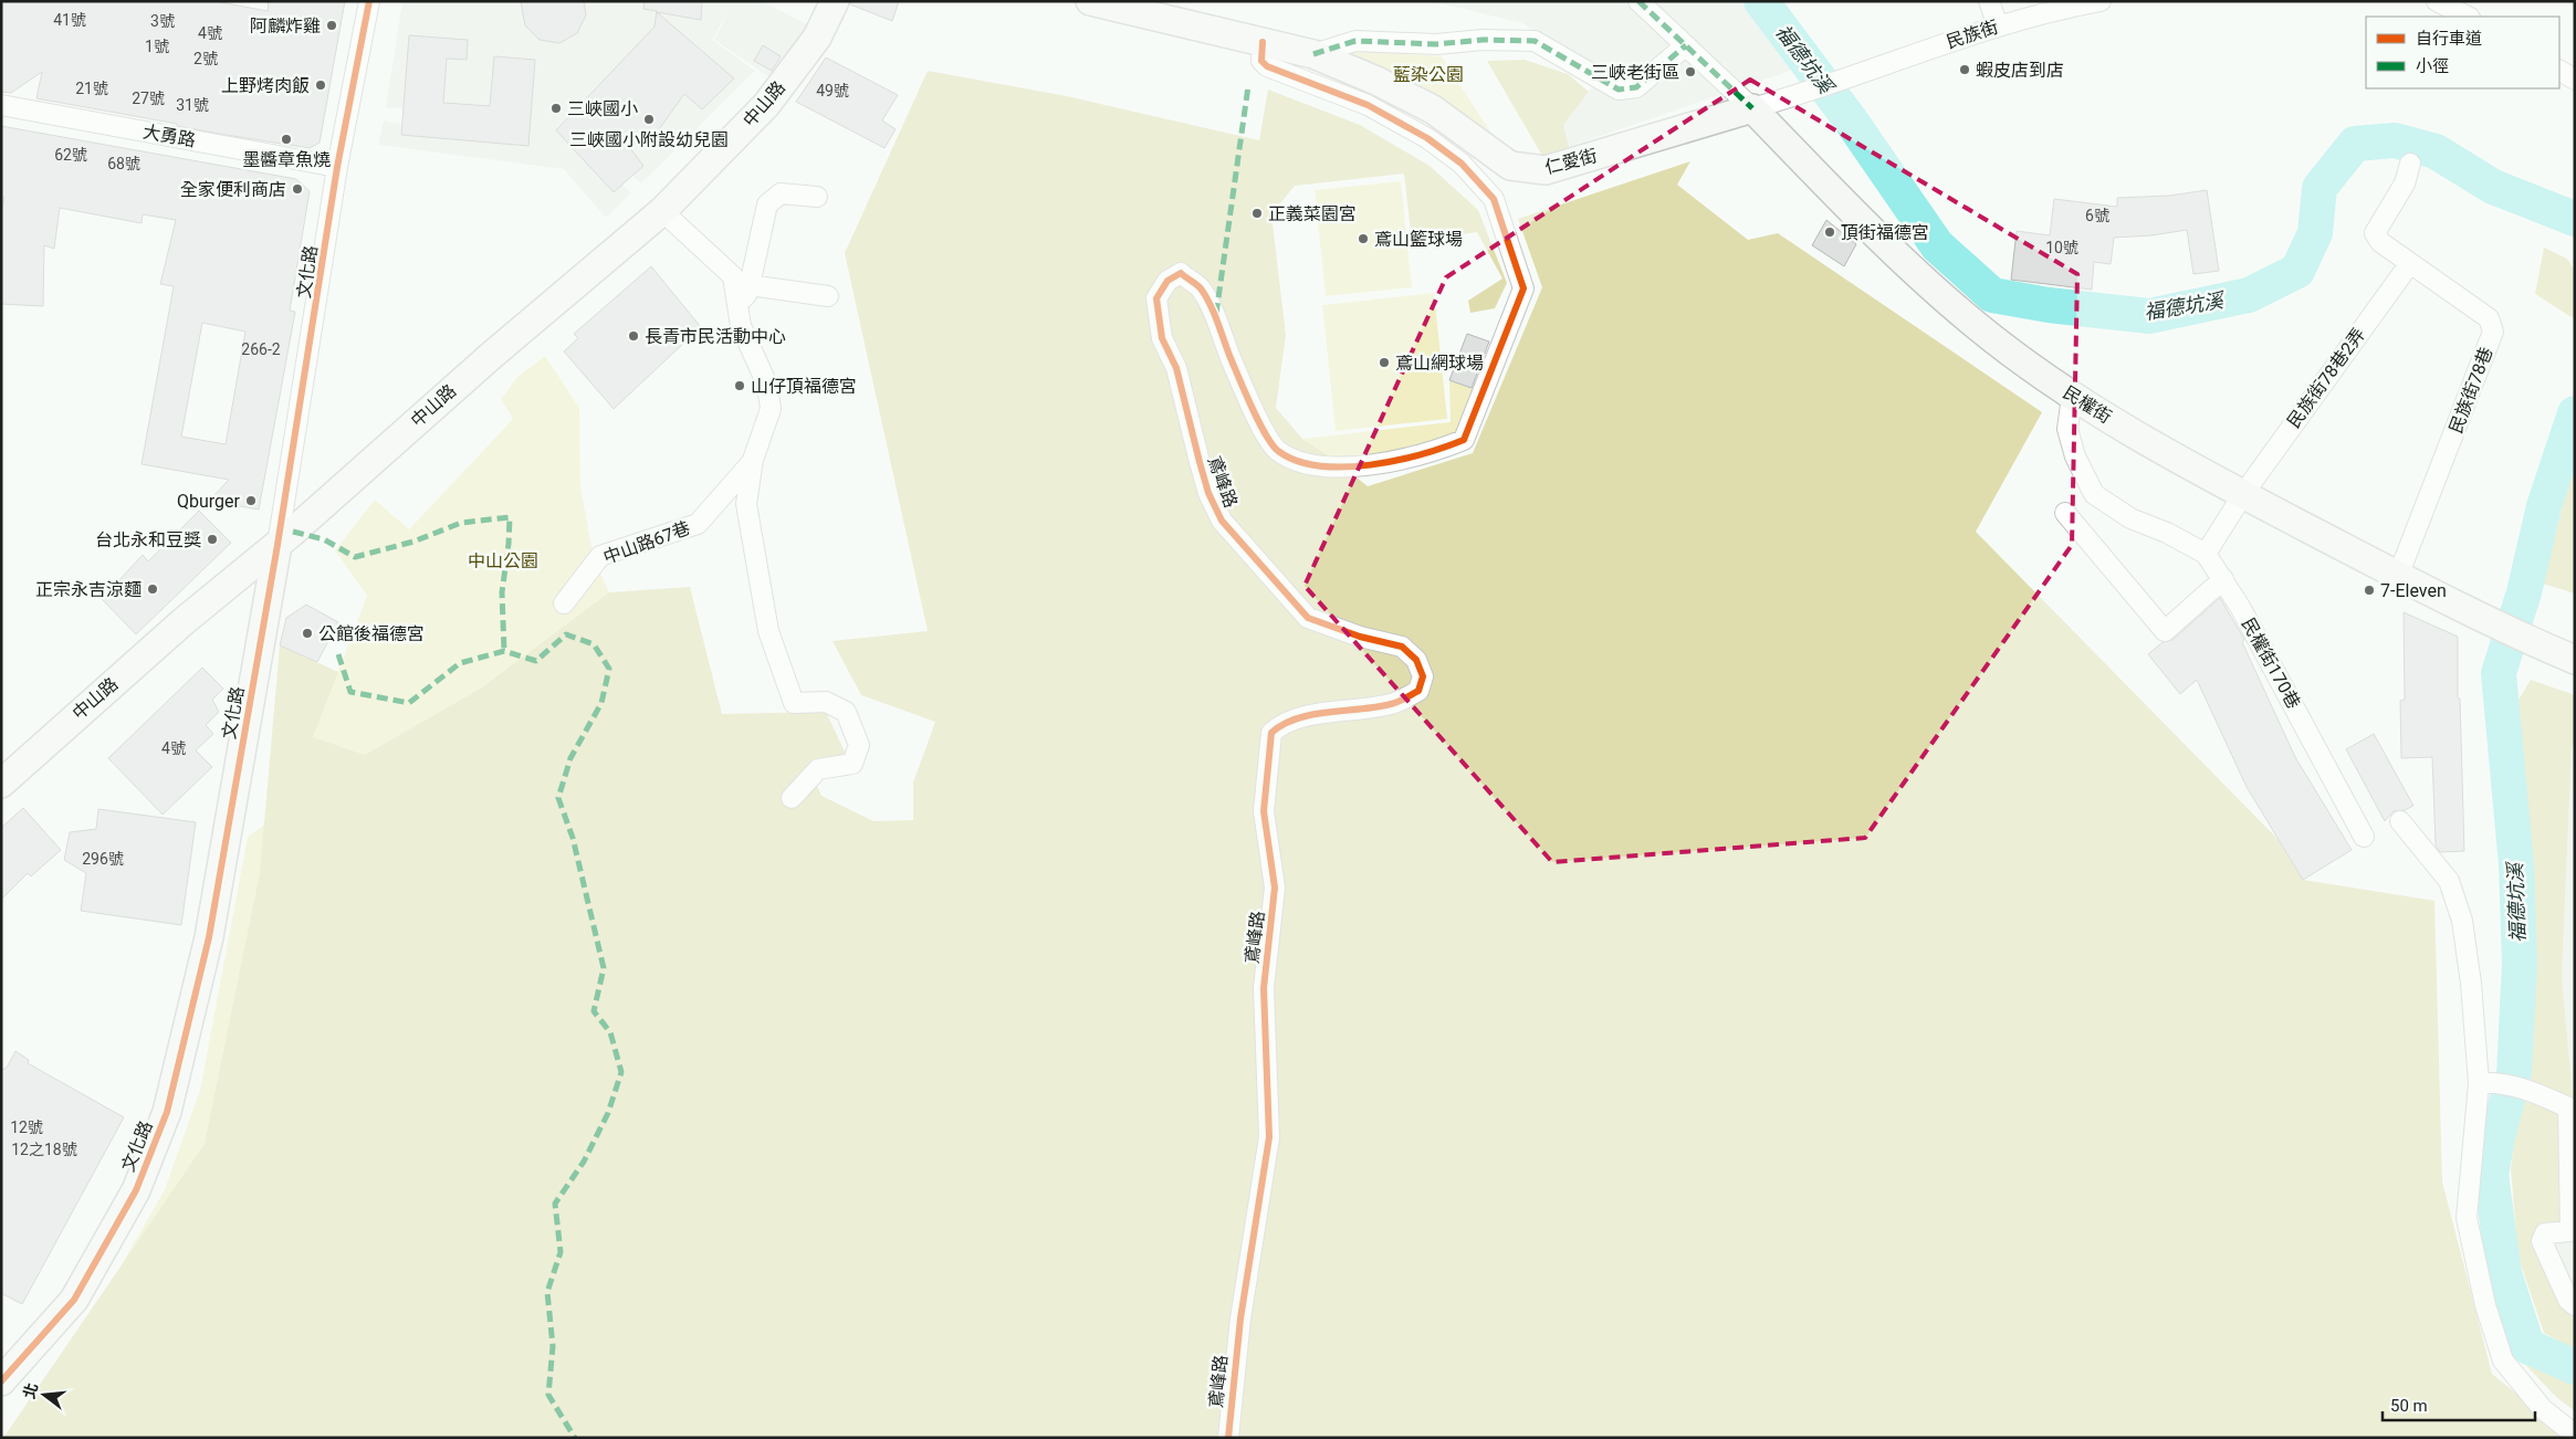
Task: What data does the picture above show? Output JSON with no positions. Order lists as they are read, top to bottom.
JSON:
{
  "streets": {
    "street": [
      "民族街",
      "中山路",
      "大勇路",
      "仁愛街",
      "文化路",
      "民族街78巷2弄",
      "民族街78巷",
      "民權街",
      "鳶峰路",
      "中山路67巷",
      "民權街170巷"
    ]
  },
  "crossings": [
    ["民族街", "仁愛街"],
    ["民族街", "民權街"],
    ["中山路", "文化路"],
    ["大勇路", "文化路"],
    ["仁愛街", "民權街"],
    ["仁愛街", "鳶峰路"],
    ["民族街78巷2弄", "民族街78巷"],
    ["民族街78巷2弄", "民權街"],
    ["民族街78巷", "民權街"]
  ],
  "water": ["福德坑溪"],
  "parks": ["藍染公園", "中山公園"],
  "places": [
    "阿麟炸雞",
    "蝦皮店到店",
    "三峽老街區",
    "上野烤肉飯",
    "三峽國小",
    "三峽國小附設幼兒園",
    "墨醬章魚燒",
    "全家便利商店",
    "正義菜園宮",
    "頂街福德宮",
    "鳶山籃球場",
    "長青市民活動中心",
    "鳶山網球場",
    "山仔頂福德宮",
    "Qburger",
    "台北永和豆獎",
    "正宗永吉涼麵",
    "7-Eleven",
    "公館後福德宮"
  ],
  "house_numbers": [
    "41號",
    "3號",
    "4號",
    "1號",
    "2號",
    "21號",
    "49號",
    "27號",
    "31號",
    "62號",
    "68號",
    "6號",
    "10號",
    "266-2",
    "4號",
    "296號",
    "12號",
    "12之18號"
  ],
  "legend": ["自行車道", "小徑"],
  "scale_bar": "50 m",
  "north": "left"
}
